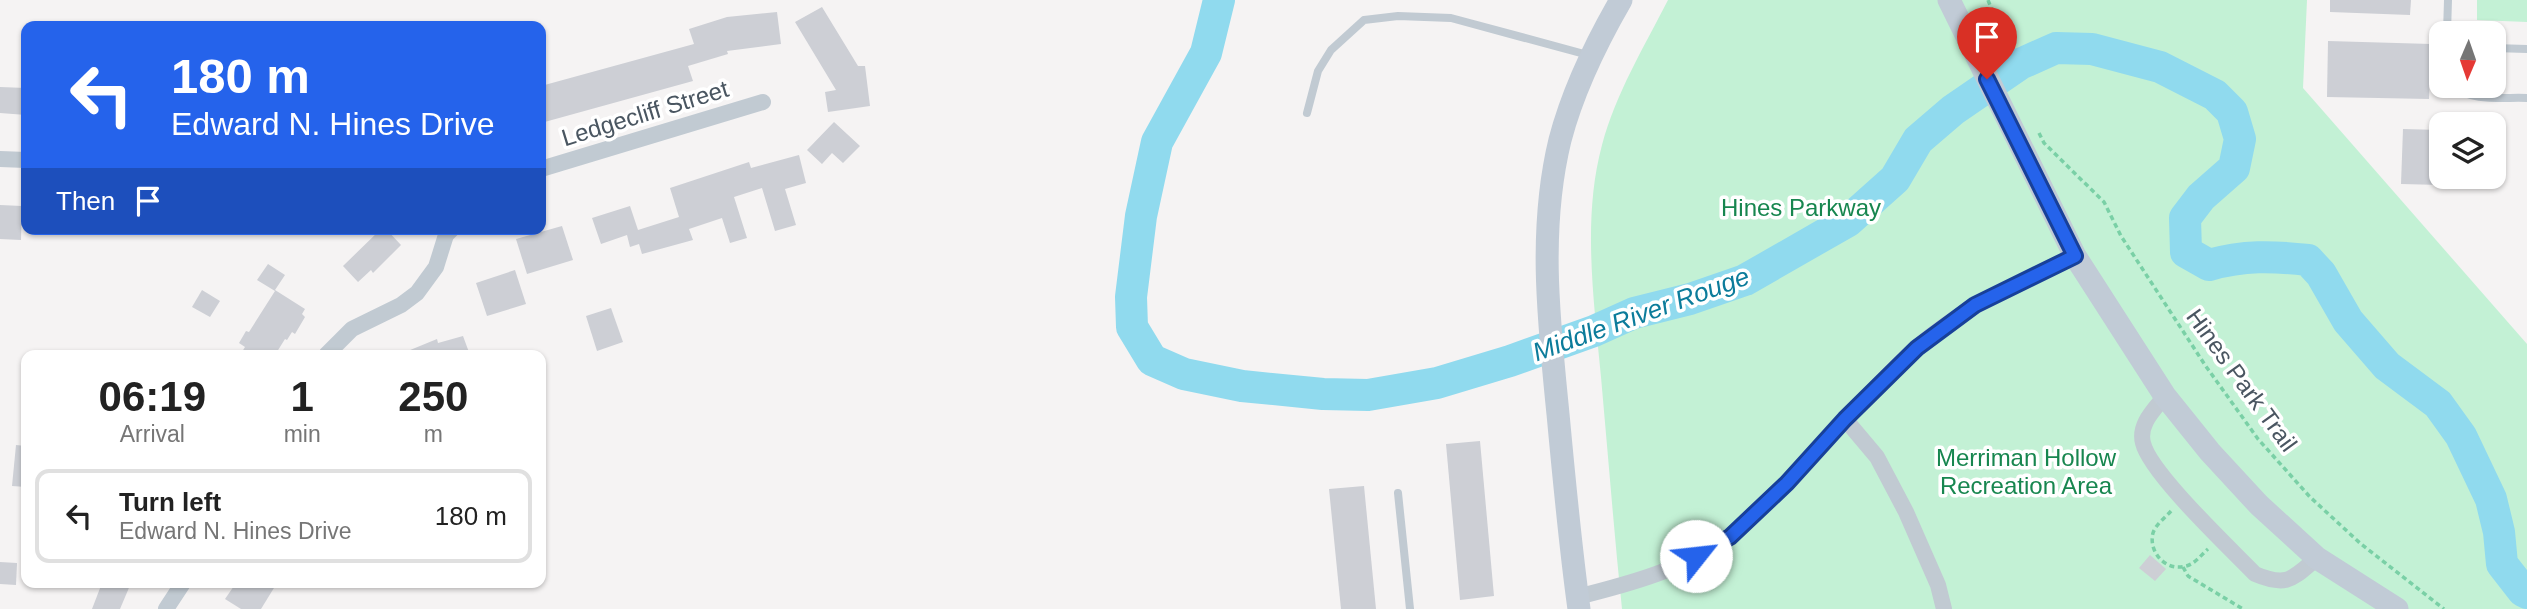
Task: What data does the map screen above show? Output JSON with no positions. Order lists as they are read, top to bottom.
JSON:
{
  "streets": {
    "street": ["Ledgecliff Street"],
    "path": ["Hines Park Trail"]
  },
  "water": ["Middle River Rouge"],
  "parks": ["Hines Parkway", "Merriman Hollow Recreation Area"],
  "north": "bottom",
  "page": {
    "turn": ["180 m", "Edward N. Hines Drive"],
    "then": "Then",
    "eta": [
      "06:19",
      "Arrival",
      "1",
      "min",
      "250",
      "m"
    ],
    "list": [
      {
        "name": "Turn left",
        "note": "Edward N. Hines Drive",
        "value": "180 m"
      }
    ]
  }
}
